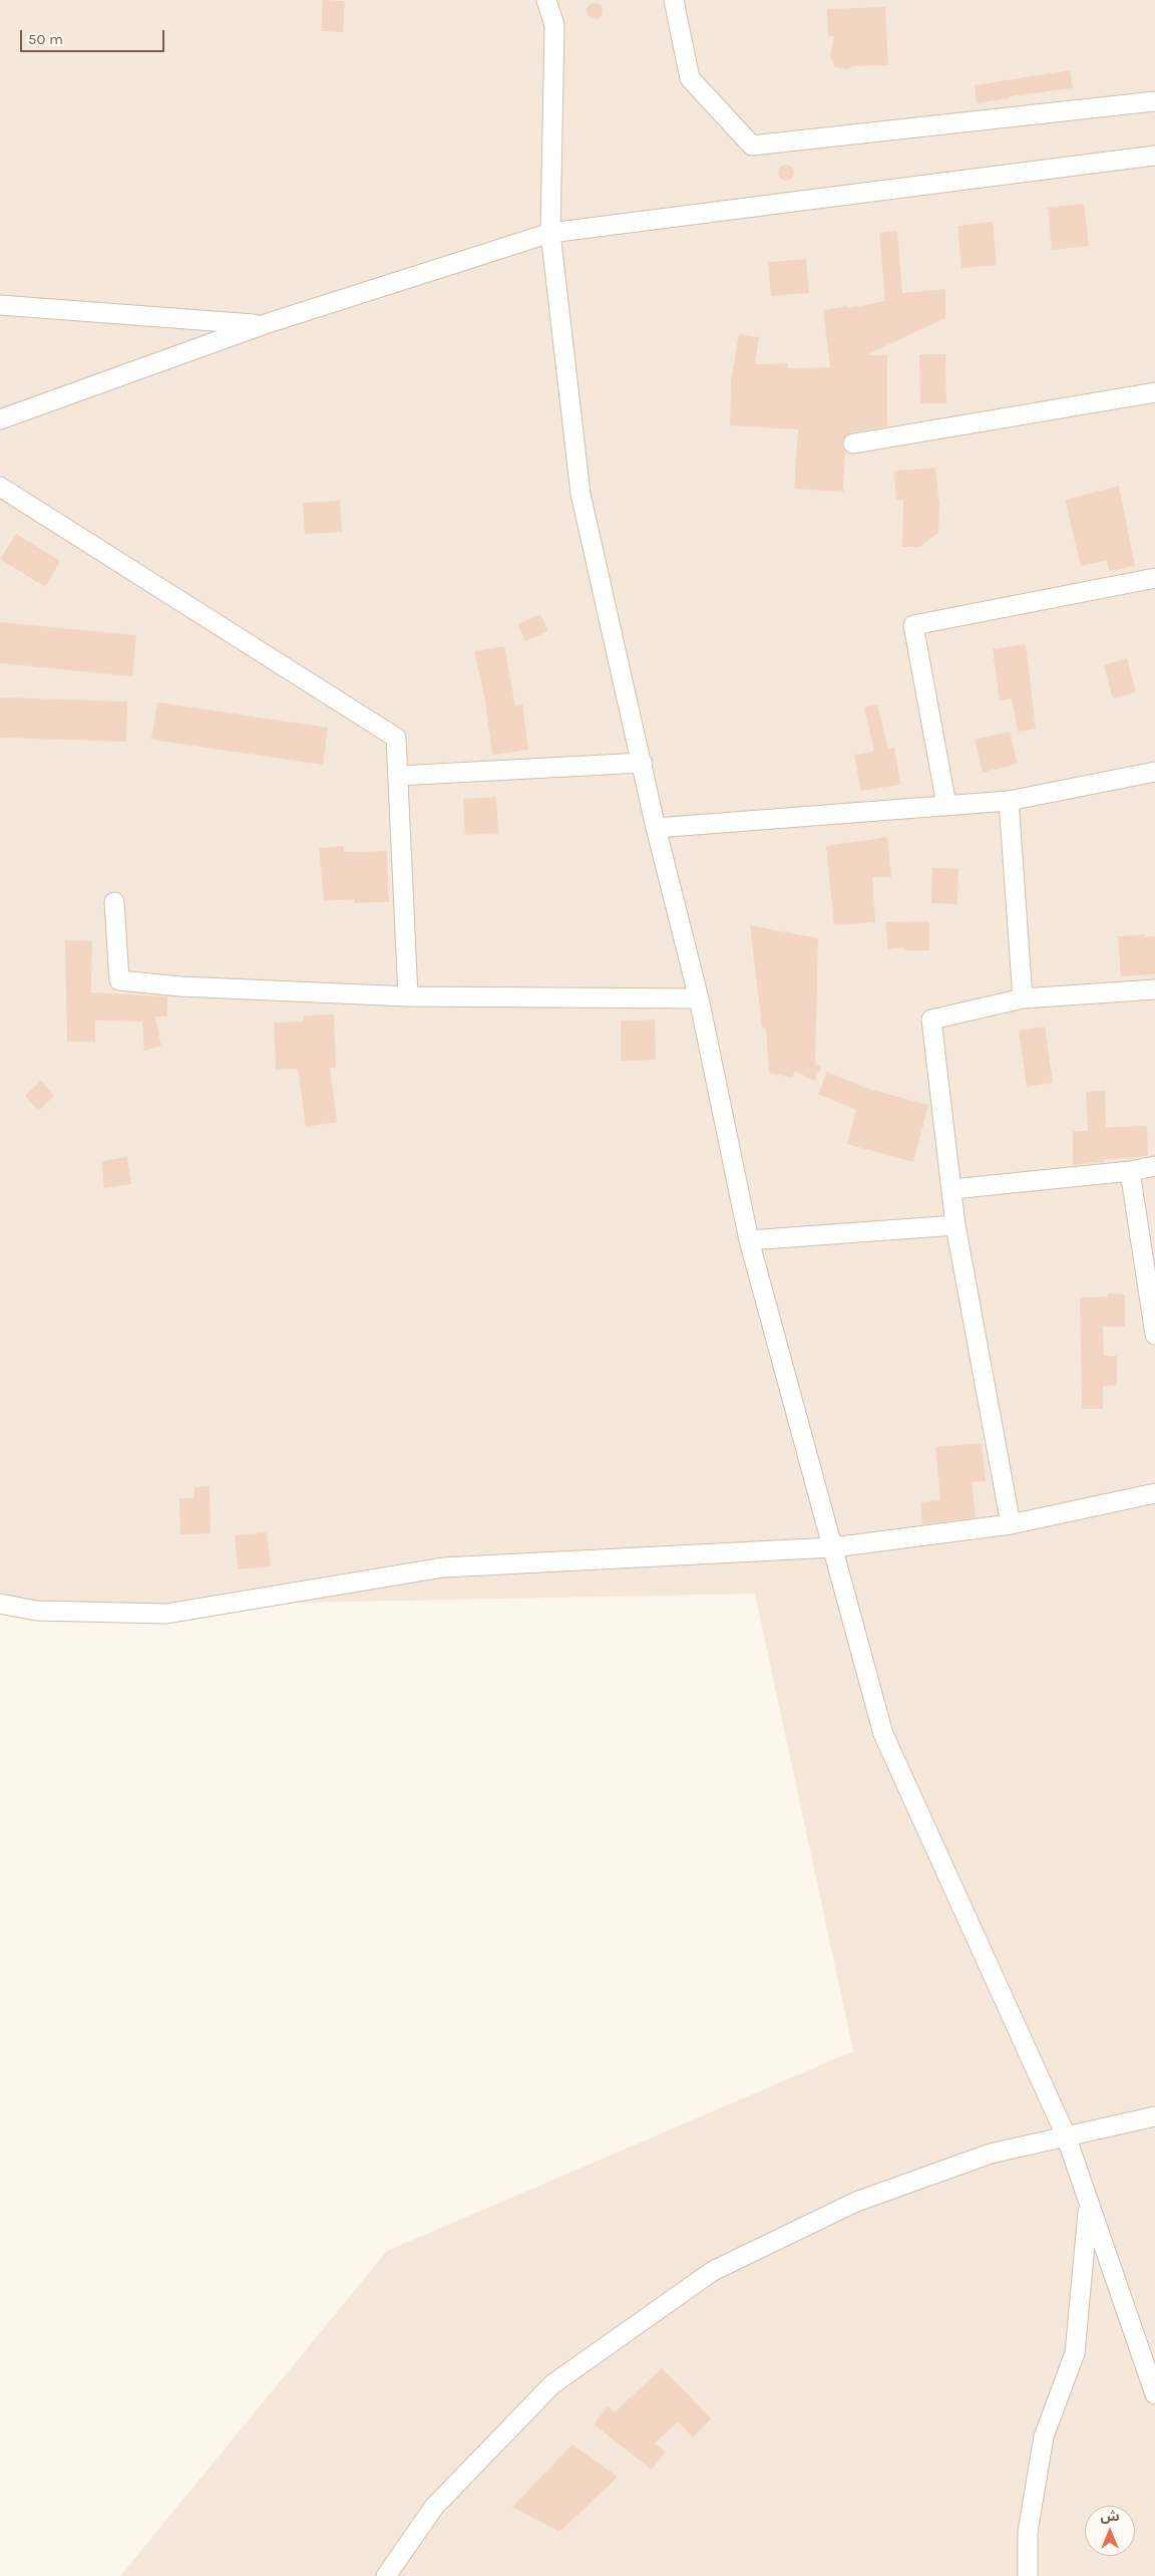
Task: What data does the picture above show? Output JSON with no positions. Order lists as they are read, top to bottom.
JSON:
{
  "scale_bar": "50 m",
  "north": "top"
}
